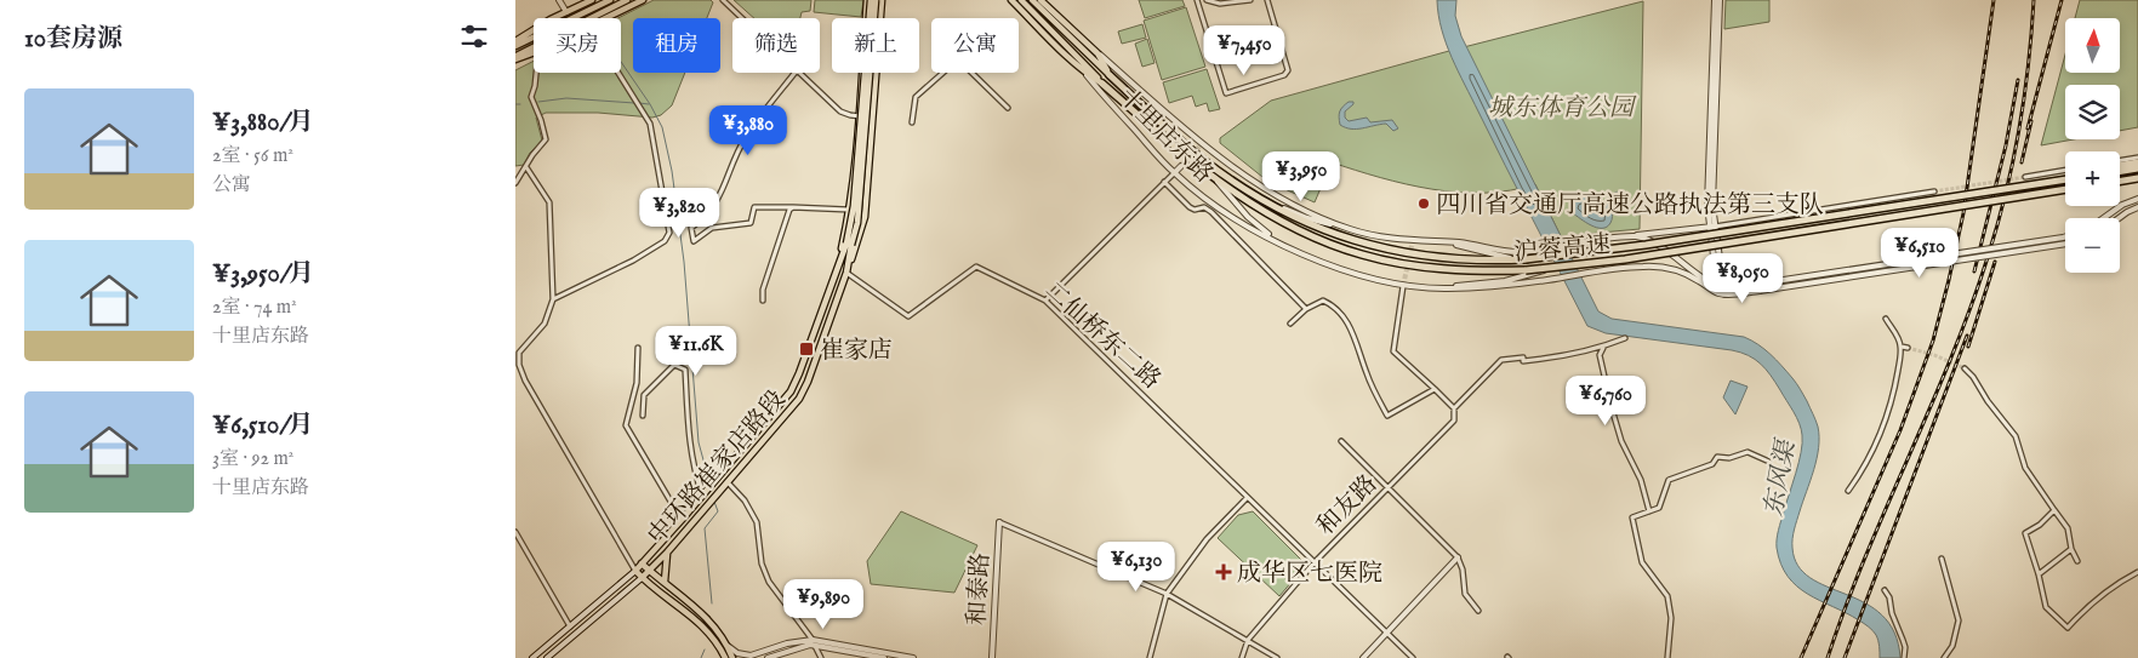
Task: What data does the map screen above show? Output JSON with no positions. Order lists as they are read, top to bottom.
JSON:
{
  "streets": {
    "highway": ["沪蓉高速"],
    "main road": ["中环路崔家店路段"],
    "street": [
      "十里店东路",
      "二仙桥东二路",
      "和友路",
      "和泰路"
    ]
  },
  "crossings": [
    ["二仙桥东二路", "中环路崔家店路段"],
    ["二仙桥东二路", "和友路"]
  ],
  "water": ["东风渠"],
  "parks": ["城东体育公园"],
  "places": {
    "other": ["四川省交通厅高速公路执法第三支队"],
    "transit": ["崔家店"],
    "health": ["成华区七医院"]
  },
  "north": "top",
  "page": {
    "heading": "10套房源",
    "map_buttons": ["+", "−"],
    "chip": [
      "买房",
      "租房",
      "筛选",
      "新上",
      "公寓"
    ],
    "price": [
      "¥7,450",
      "¥3,880",
      "¥3,950",
      "¥3,820",
      "¥6,510",
      "¥8,050",
      "¥11.6K",
      "¥6,760",
      "¥6,130",
      "¥9,890"
    ],
    "list": [
      {
        "name": "¥3,880/月",
        "note": "2室 · 56 m² · 公寓"
      },
      {
        "name": "¥3,950/月",
        "note": "2室 · 74 m² · 十里店东路"
      },
      {
        "name": "¥6,510/月",
        "note": "3室 · 92 m² · 十里店东路"
      }
    ]
  }
}
